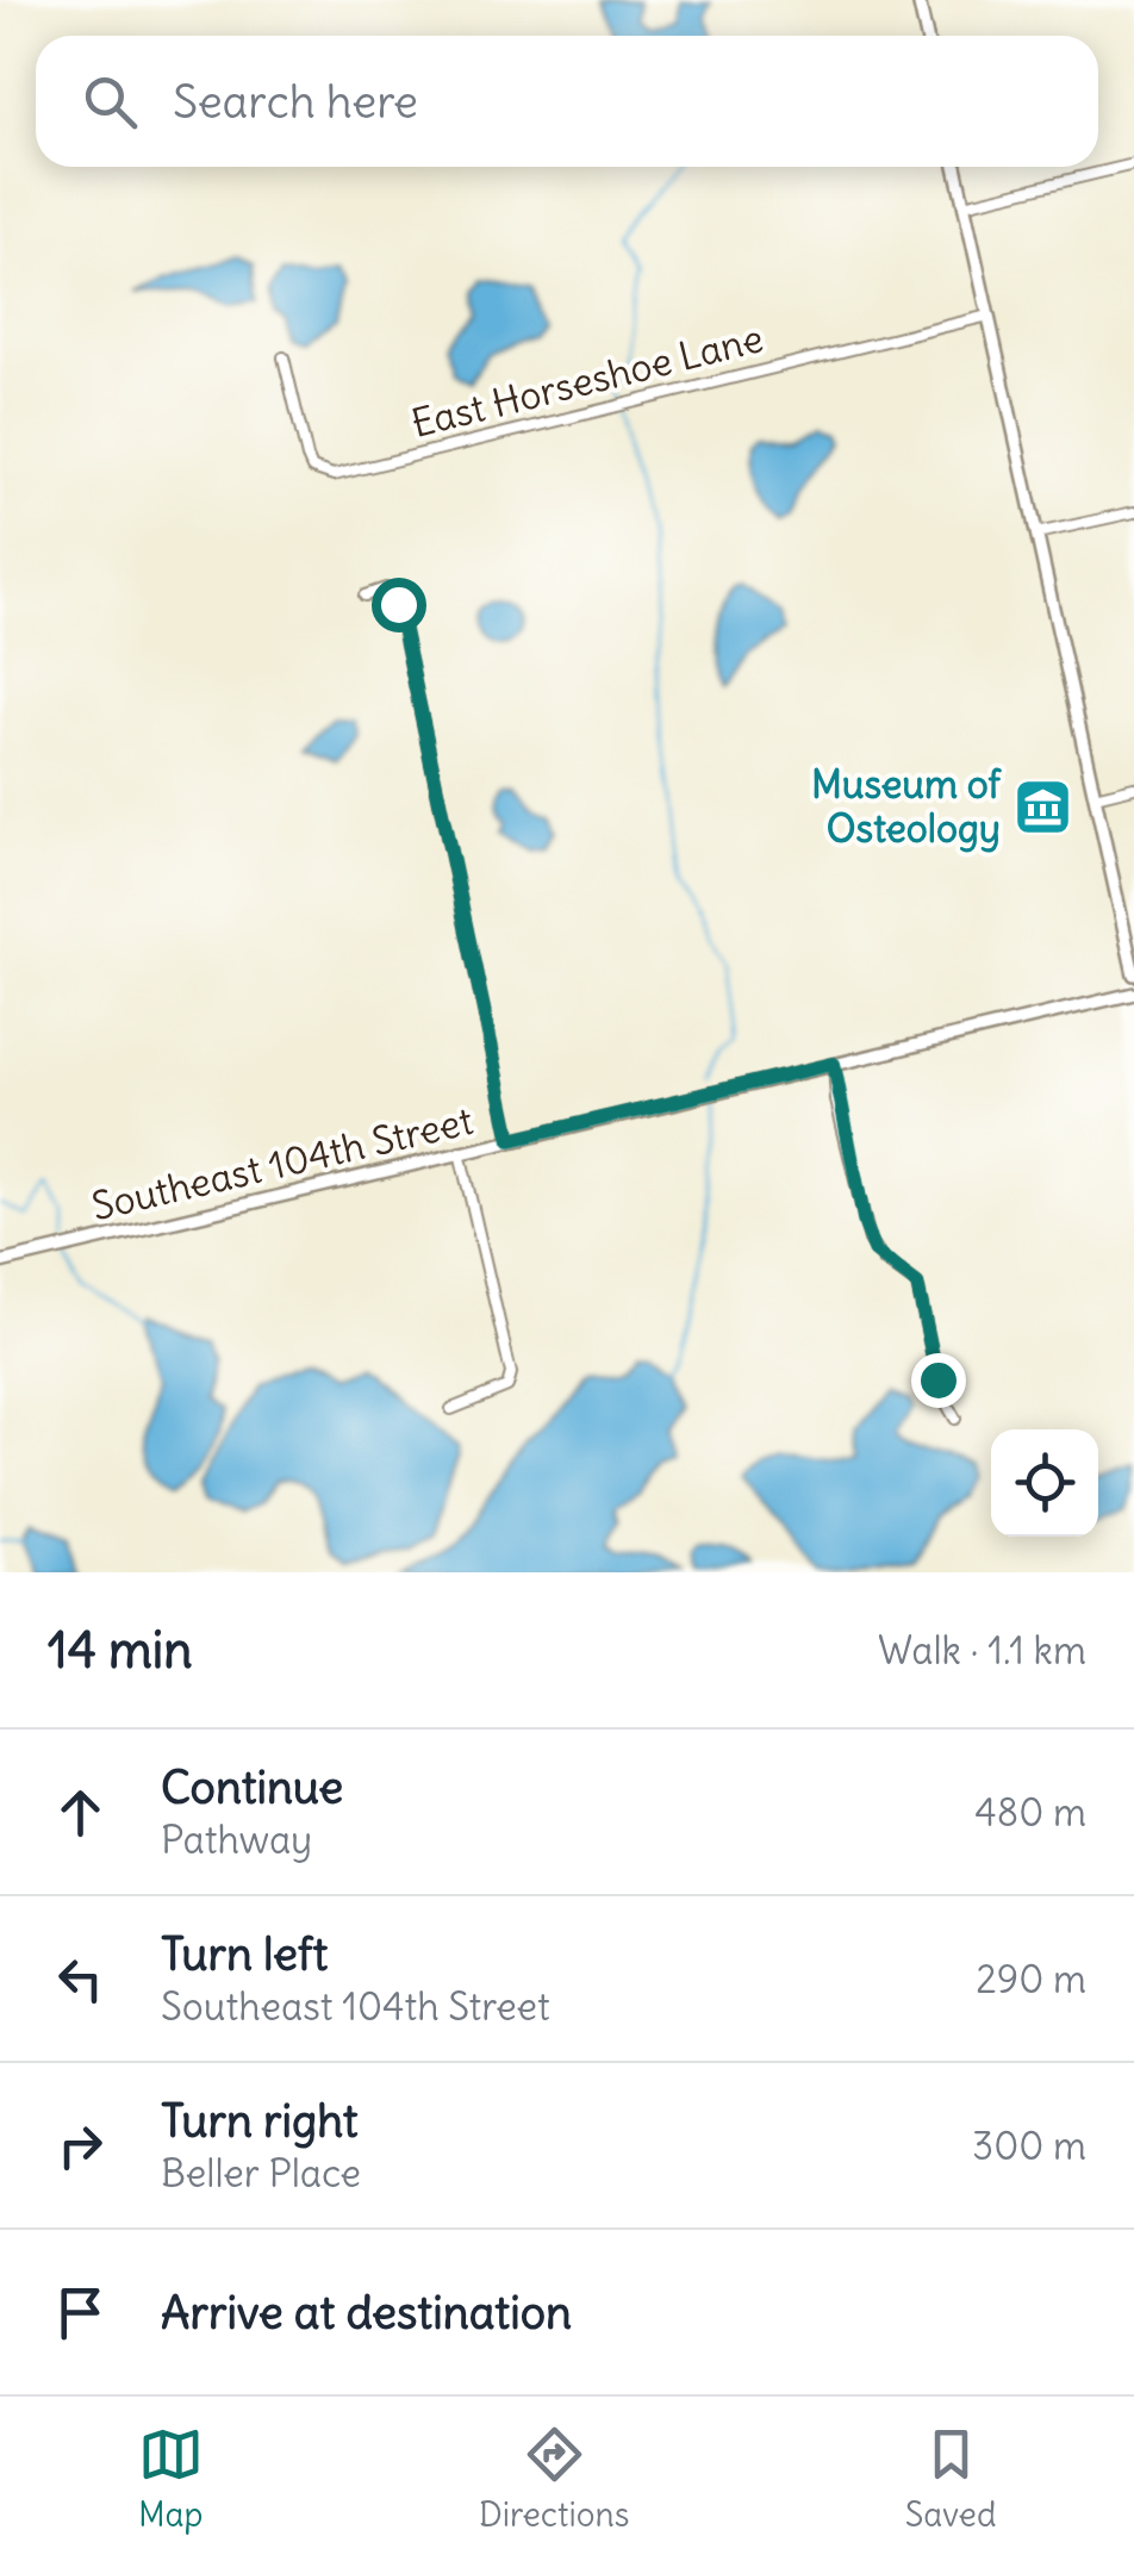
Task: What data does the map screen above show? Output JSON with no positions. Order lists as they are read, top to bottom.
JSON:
{
  "streets": {
    "street": ["East Horseshoe Lane", "Southeast 104th Street"]
  },
  "places": {
    "museum": ["Museum of Osteology"]
  },
  "page": {
    "search": "Search here",
    "heading": ["14 min", "Walk · 1.1 km"],
    "list": [
      ["Continue", "Pathway", "480 m"],
      ["Turn left", "Southeast 104th Street", "290 m"],
      ["Turn right", "Beller Place", "300 m"],
      "Arrive at destination"
    ],
    "nav": ["Map", "Directions", "Saved"]
  }
}
